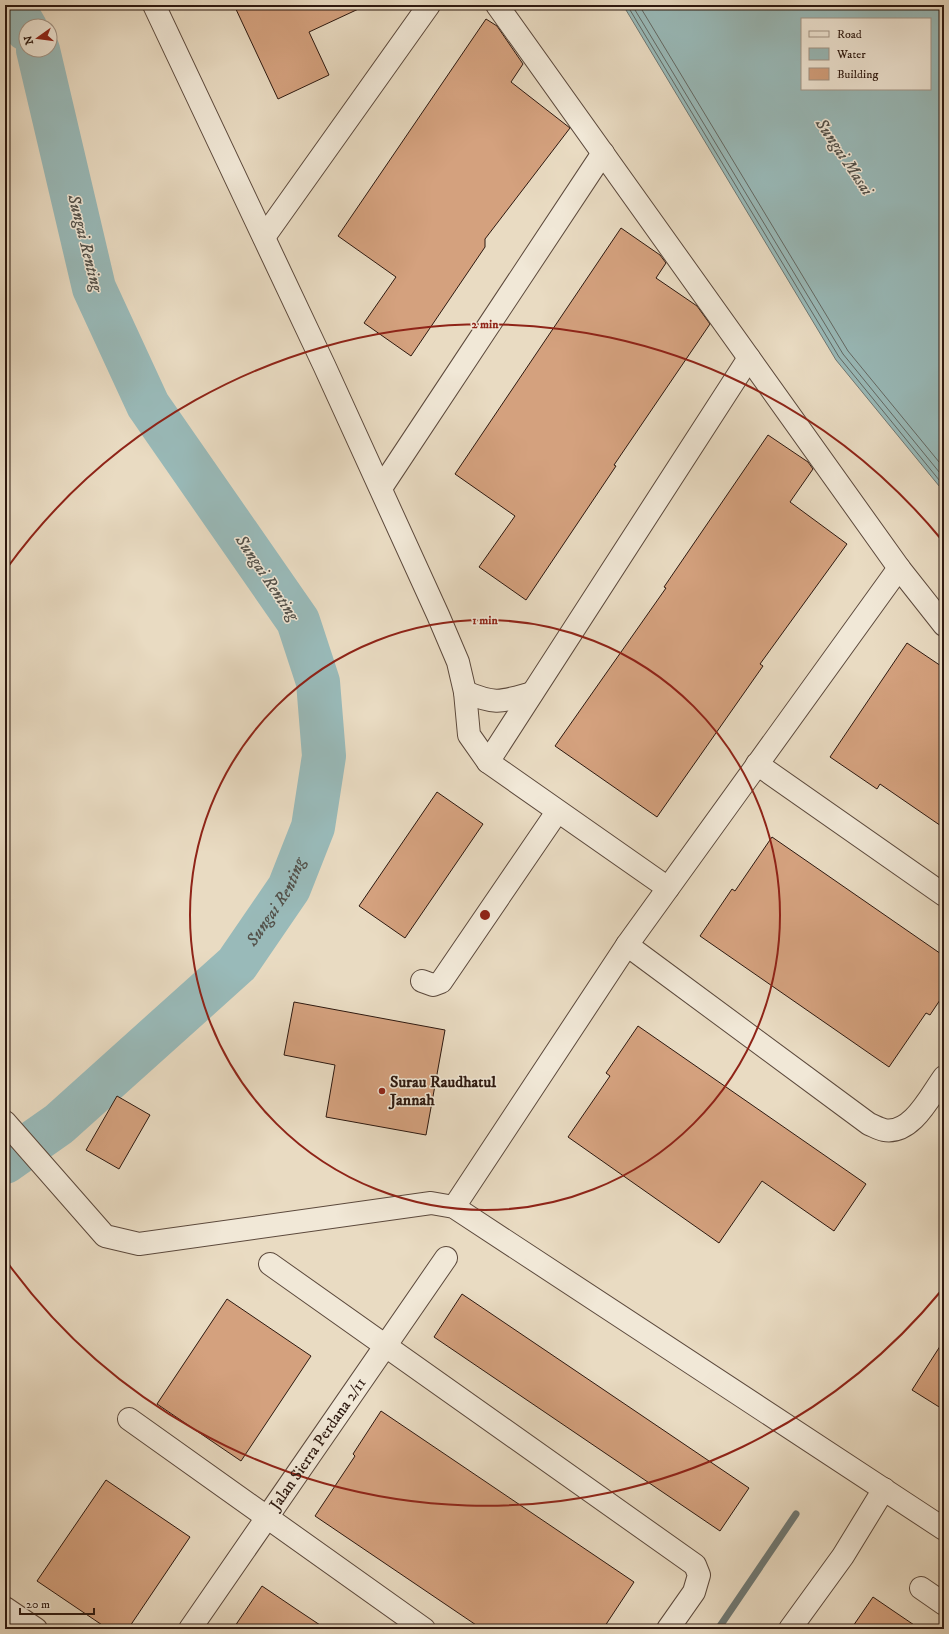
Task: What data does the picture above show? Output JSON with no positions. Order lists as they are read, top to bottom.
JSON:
{
  "streets": {
    "street": ["Jalan Sierra Perdana 2/11"]
  },
  "water": ["Sungai Masai", "Sungai Renting"],
  "places": ["Surau Raudhatul Jannah"],
  "legend": ["Road", "Water", "Building"],
  "scale_bar": "20 m",
  "north": "left",
  "rings": ["2 min", "1 min"]
}
